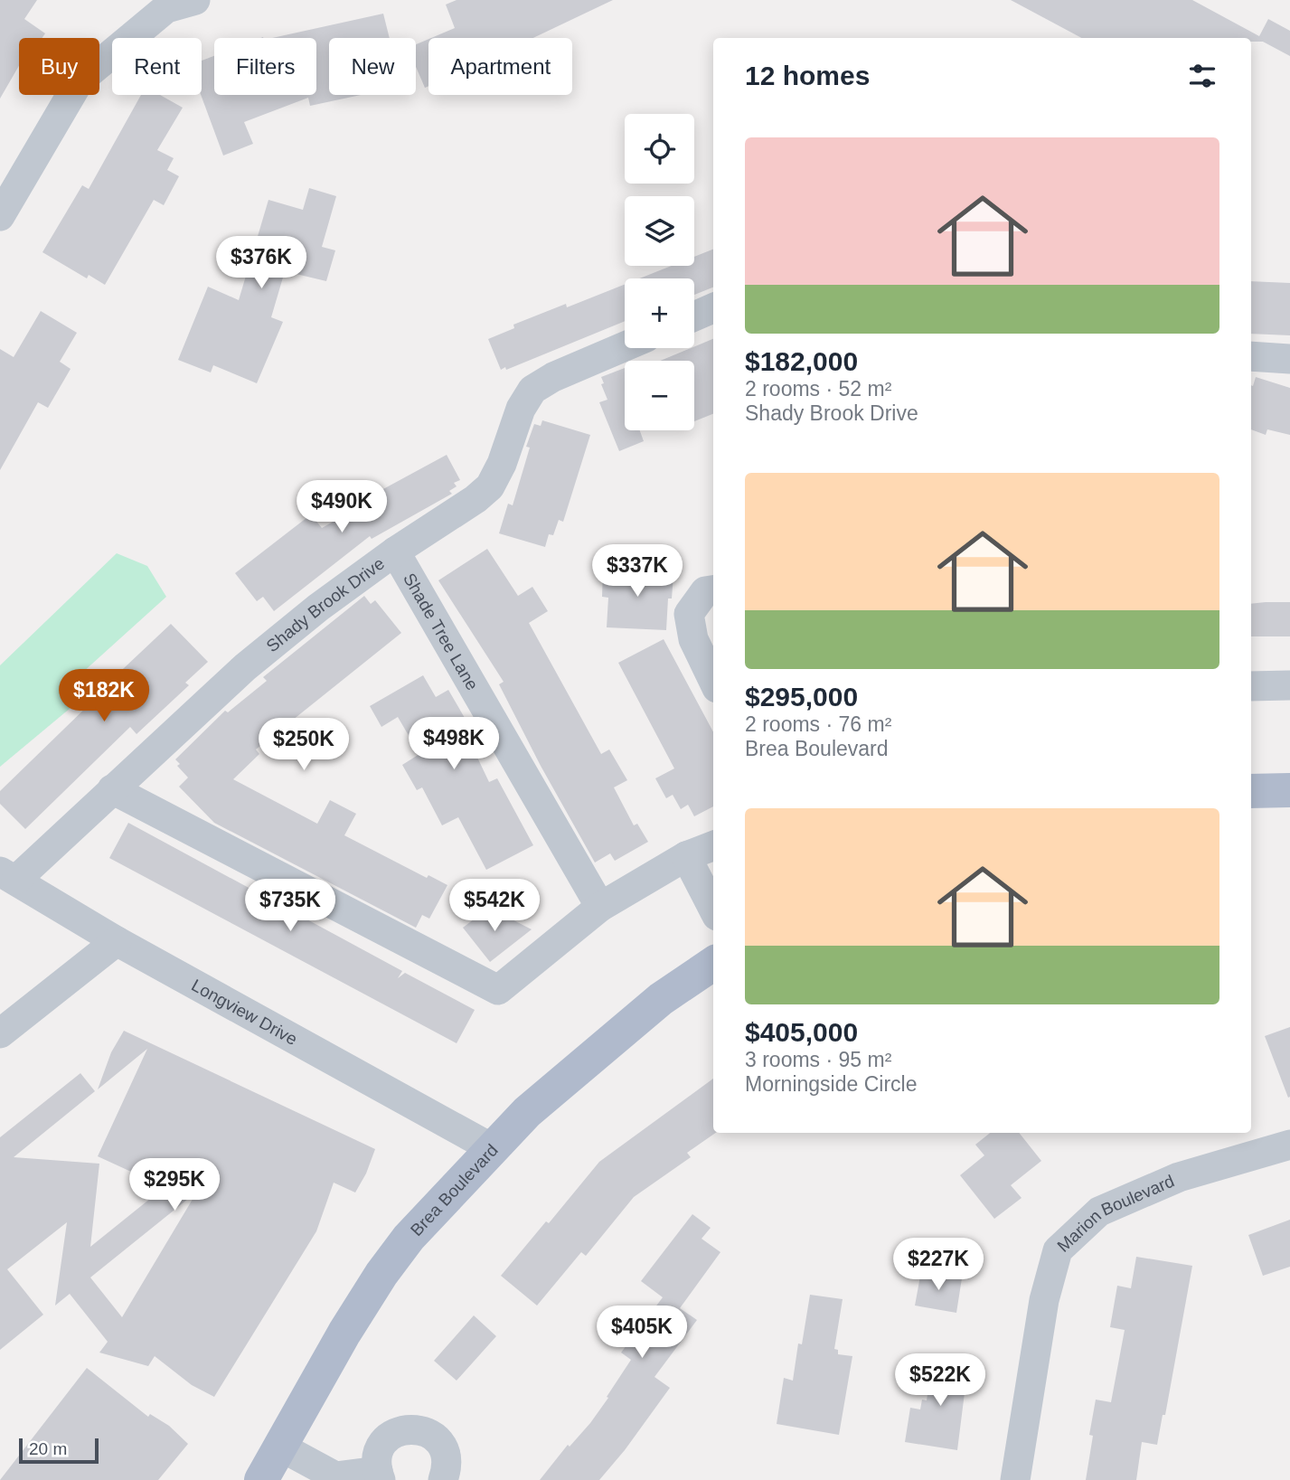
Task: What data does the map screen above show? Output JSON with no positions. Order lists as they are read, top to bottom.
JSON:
{
  "streets": {
    "main road": ["Brea Boulevard"],
    "street": [
      "Shady Brook Drive",
      "Shade Tree Lane",
      "Longview Drive",
      "Marion Boulevard"
    ]
  },
  "crossings": [
    ["Shady Brook Drive", "Shade Tree Lane"],
    ["Shady Brook Drive", "Longview Drive"],
    ["Longview Drive", "Brea Boulevard"]
  ],
  "scale_bar": "20 m",
  "page": {
    "chip": [
      "Buy",
      "Rent",
      "Filters",
      "New",
      "Apartment"
    ],
    "heading": "12 homes",
    "map_buttons": ["+", "−"],
    "list": [
      {
        "name": "$182,000",
        "note": "2 rooms · 52 m² · Shady Brook Drive"
      },
      {
        "name": "$295,000",
        "note": "2 rooms · 76 m² · Brea Boulevard"
      },
      {
        "name": "$405,000",
        "note": "3 rooms · 95 m² · Morningside Circle"
      }
    ],
    "price": [
      "$376K",
      "$490K",
      "$337K",
      "$182K",
      "$498K",
      "$250K",
      "$735K",
      "$542K",
      "$295K",
      "$227K",
      "$405K",
      "$522K"
    ],
    "scale": "20 m"
  }
}
